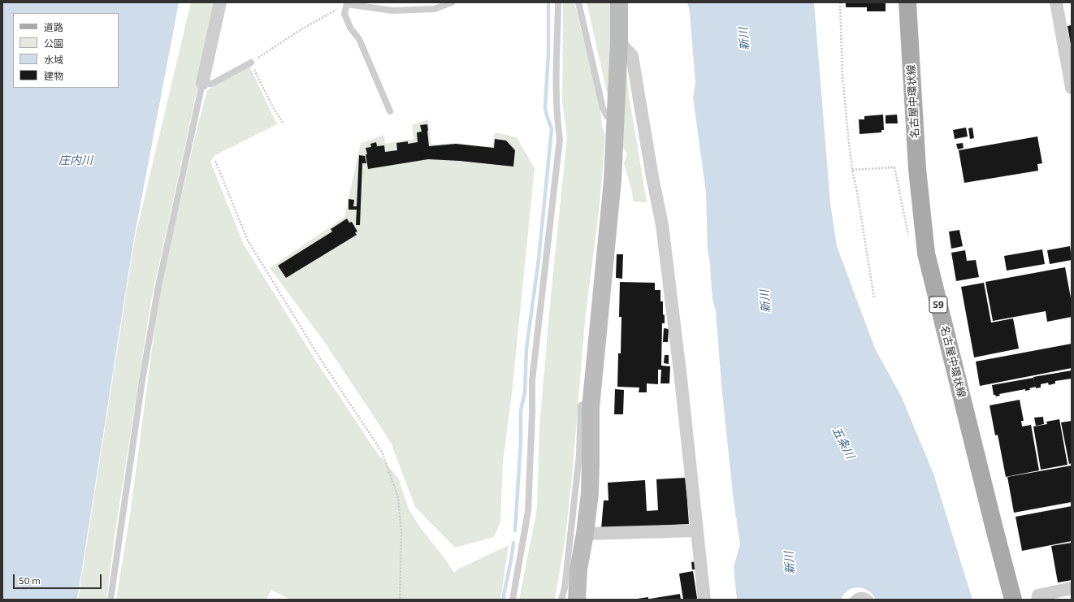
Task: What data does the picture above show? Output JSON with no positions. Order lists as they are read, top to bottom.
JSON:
{
  "streets": {
    "main road": ["名古屋中環状線", "59"]
  },
  "water": ["新川", "庄内川", "五条川"],
  "legend": [
    "道路",
    "公園",
    "水域",
    "建物"
  ],
  "scale_bar": "50 m"
}
